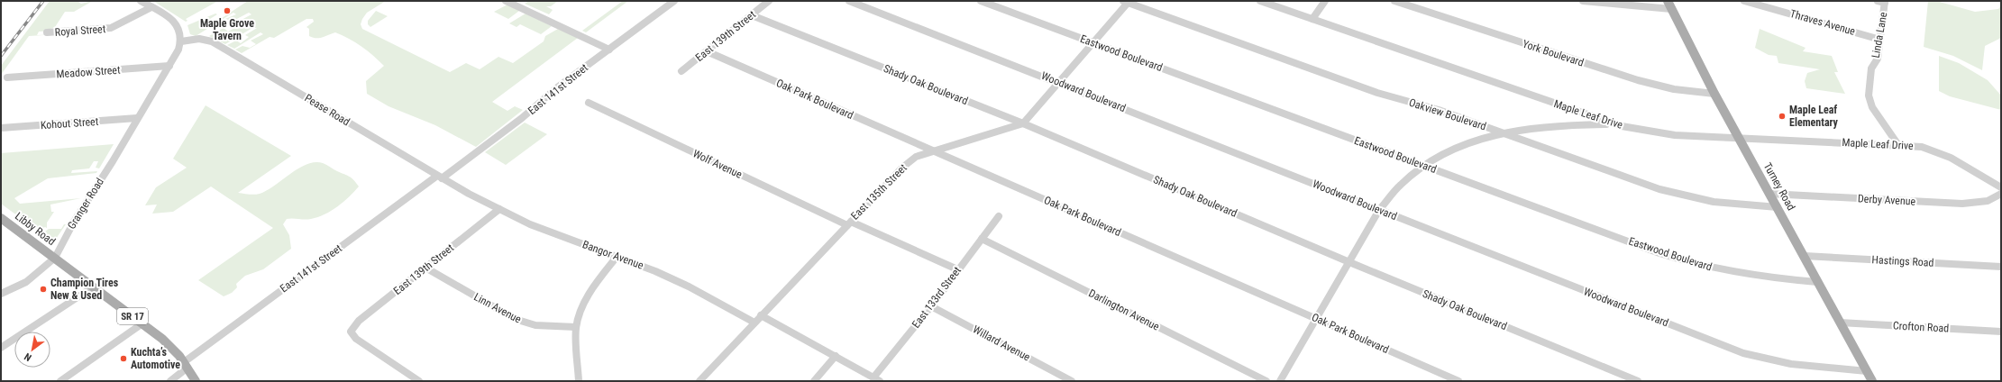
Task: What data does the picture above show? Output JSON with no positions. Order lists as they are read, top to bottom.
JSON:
{
  "streets": {
    "main road": ["Turney Road", "Libby Road", "SR 17"],
    "street": [
      "Thraves Avenue",
      "Royal Street",
      "Linda Lane",
      "East 139th Street",
      "Eastwood Boulevard",
      "York Boulevard",
      "Meadow Street",
      "Shady Oak Boulevard",
      "East 141st Street",
      "Woodward Boulevard",
      "Oak Park Boulevard",
      "Pease Road",
      "Oakview Boulevard",
      "Maple Leaf Drive",
      "Kohout Street",
      "Wolf Avenue",
      "East 135th Street",
      "Derby Avenue",
      "Granger Road",
      "Bangor Avenue",
      "Hastings Road",
      "East 133rd Street",
      "Linn Avenue",
      "Darlington Avenue",
      "Crofton Road",
      "Willard Avenue"
    ]
  },
  "crossings": [
    ["Thraves Avenue", "Linda Lane"],
    ["Linda Lane", "Maple Leaf Drive"],
    ["East 139th Street", "Shady Oak Boulevard"],
    ["East 139th Street", "Oak Park Boulevard"],
    ["East 139th Street", "Bangor Avenue"],
    ["East 139th Street", "Linn Avenue"],
    ["Eastwood Boulevard", "Turney Road"],
    ["York Boulevard", "Turney Road"],
    ["Meadow Street", "Granger Road"],
    ["Shady Oak Boulevard", "East 135th Street"],
    ["East 141st Street", "Pease Road"],
    ["East 141st Street", "SR 17"],
    ["Woodward Boulevard", "Turney Road"],
    ["Oak Park Boulevard", "East 135th Street"],
    ["Pease Road", "Granger Road"],
    ["Pease Road", "Bangor Avenue"],
    ["Oakview Boulevard", "Turney Road"],
    ["Maple Leaf Drive", "Turney Road"],
    ["Kohout Street", "Granger Road"],
    ["Wolf Avenue", "East 135th Street"],
    ["Wolf Avenue", "East 133rd Street"],
    ["Turney Road", "Derby Avenue"],
    ["Turney Road", "Hastings Road"],
    ["Turney Road", "Crofton Road"],
    ["East 135th Street", "Bangor Avenue"],
    ["Granger Road", "Libby Road"],
    ["Granger Road", "SR 17"],
    ["Libby Road", "SR 17"],
    ["East 133rd Street", "Darlington Avenue"],
    ["East 133rd Street", "Willard Avenue"]
  ],
  "places": [
    "Maple Grove Tavern",
    "Maple Leaf Elementary",
    "Champion Tires New & Used",
    "Kuchta’s Automotive"
  ],
  "north": "bottom left"
}
